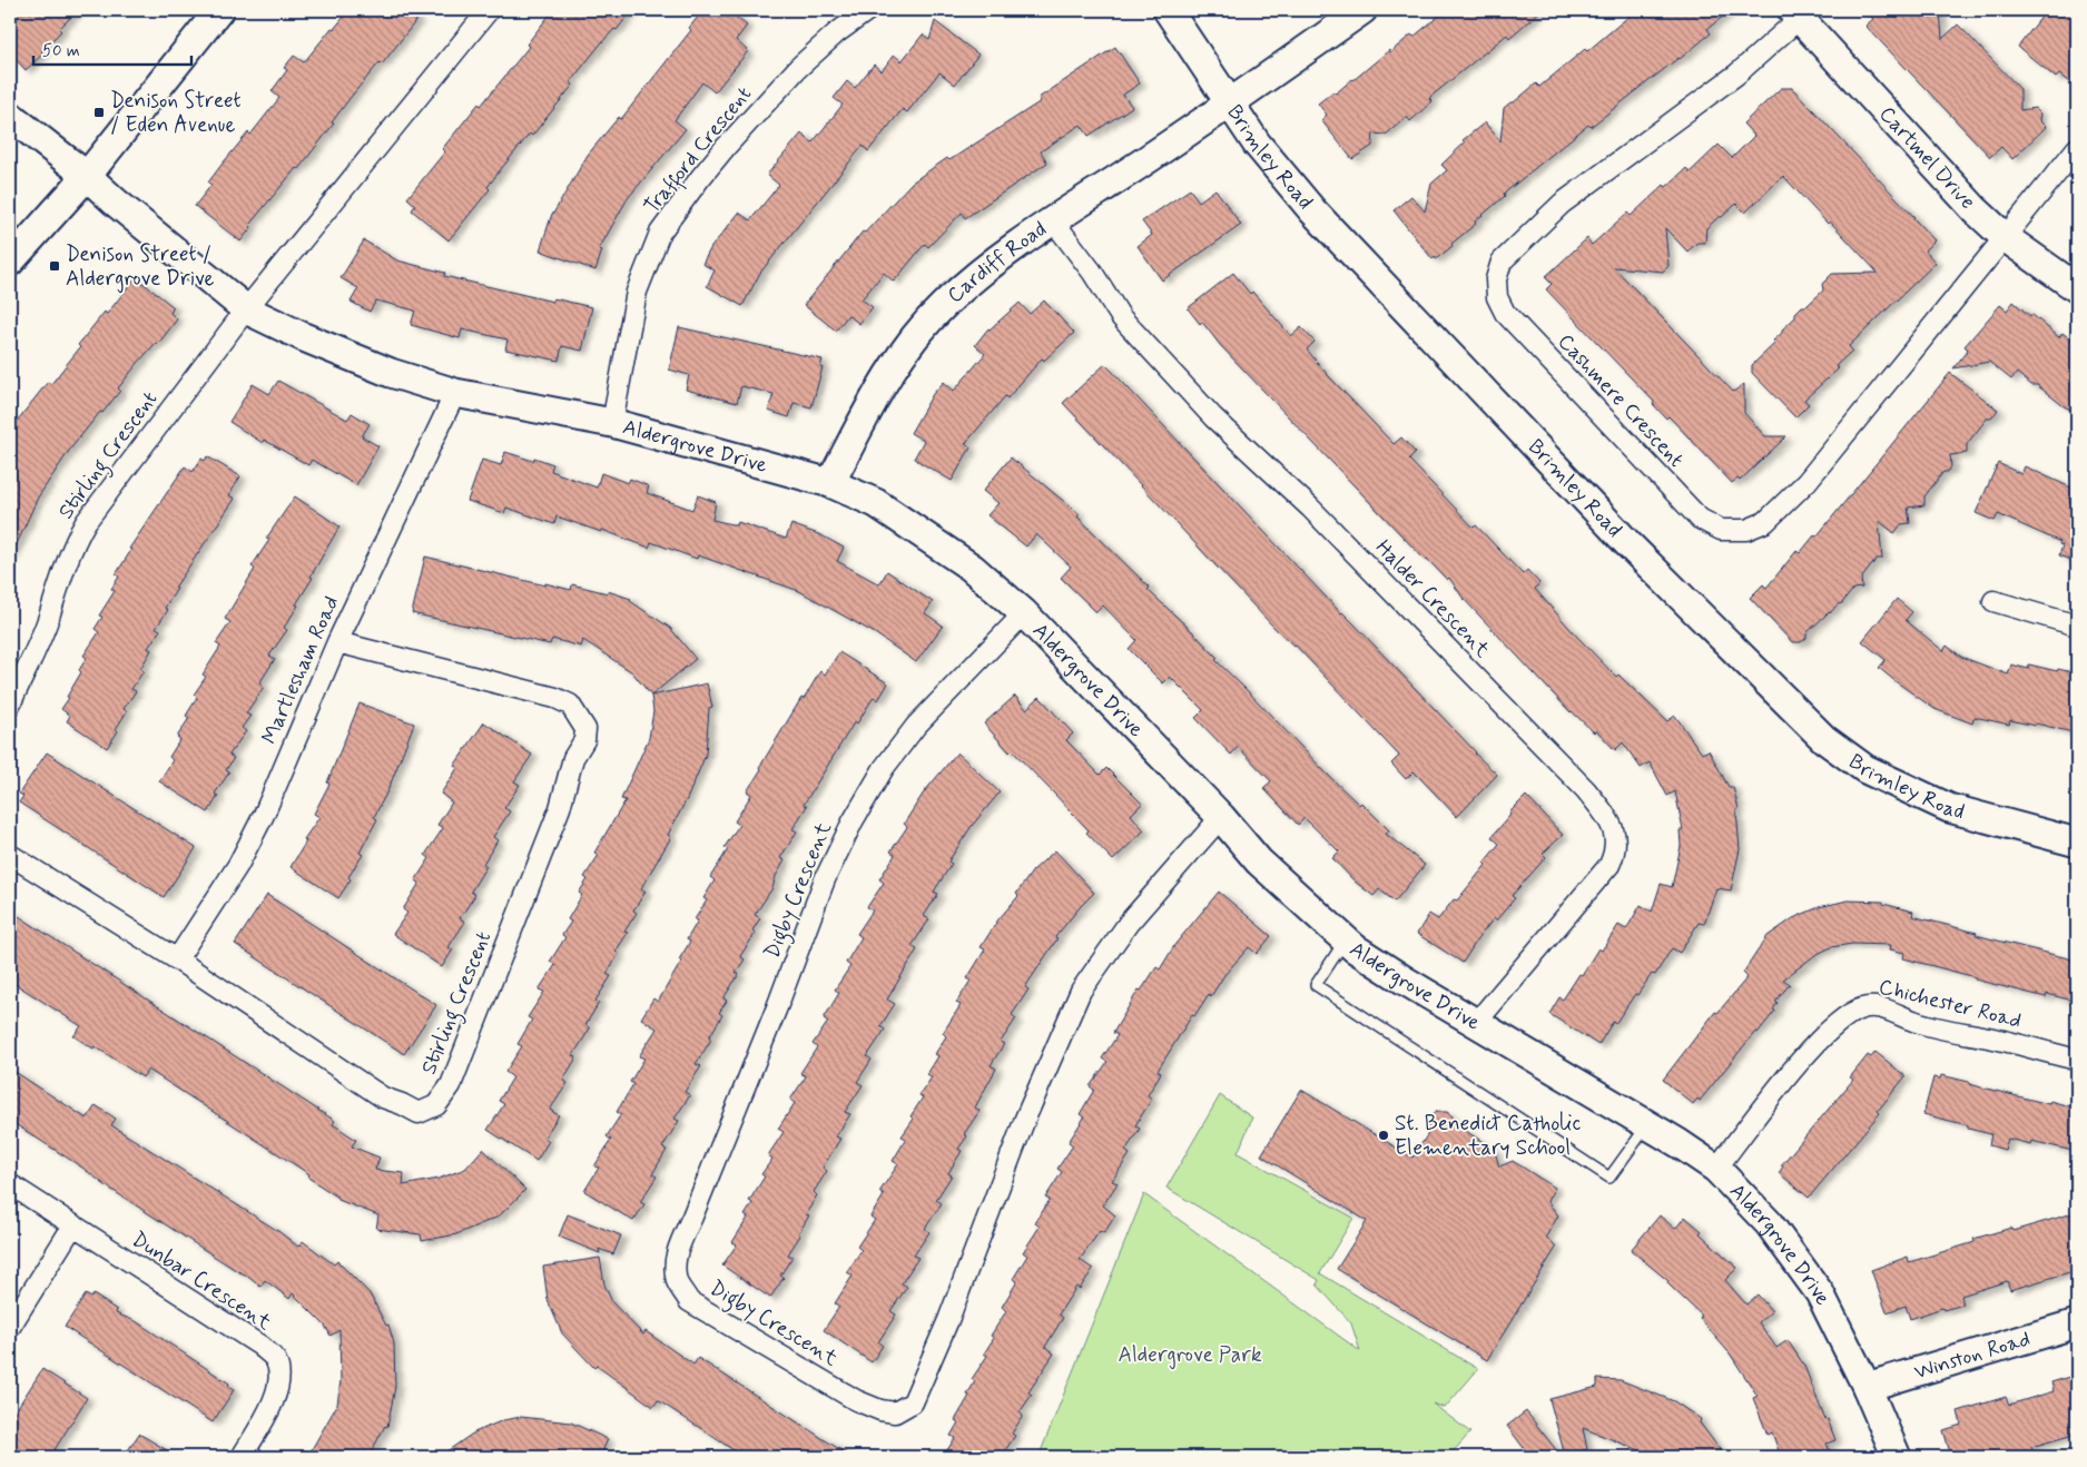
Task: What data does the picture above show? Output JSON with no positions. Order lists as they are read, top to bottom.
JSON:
{
  "streets": {
    "street": [
      "Trafford Crescent",
      "Brimley Road",
      "Cartmel Drive",
      "Cardiff Road",
      "Cashmere Crescent",
      "Aldergrove Drive",
      "Stirling Crescent",
      "Halder Crescent",
      "Martlesham Road",
      "Digby Crescent",
      "Chichester Road",
      "Dunbar Crescent",
      "Winston Road"
    ]
  },
  "crossings": [
    ["Trafford Crescent", "Aldergrove Drive"],
    ["Brimley Road", "Cardiff Road"],
    ["Cartmel Drive", "Cashmere Crescent"],
    ["Cardiff Road", "Aldergrove Drive"],
    ["Cardiff Road", "Halder Crescent"],
    ["Aldergrove Drive", "Stirling Crescent"],
    ["Aldergrove Drive", "Halder Crescent"],
    ["Aldergrove Drive", "Martlesham Road"],
    ["Aldergrove Drive", "Digby Crescent"],
    ["Aldergrove Drive", "Chichester Road"],
    ["Aldergrove Drive", "Winston Road"],
    ["Stirling Crescent", "Martlesham Road"]
  ],
  "parks": ["Aldergrove Park"],
  "places": {
    "transit": ["Denison Street / Eden Avenue", "Denison Street / Aldergrove Drive"],
    "other": ["St. Benedict Catholic Elementary School"]
  },
  "scale_bar": "50 m"
}
